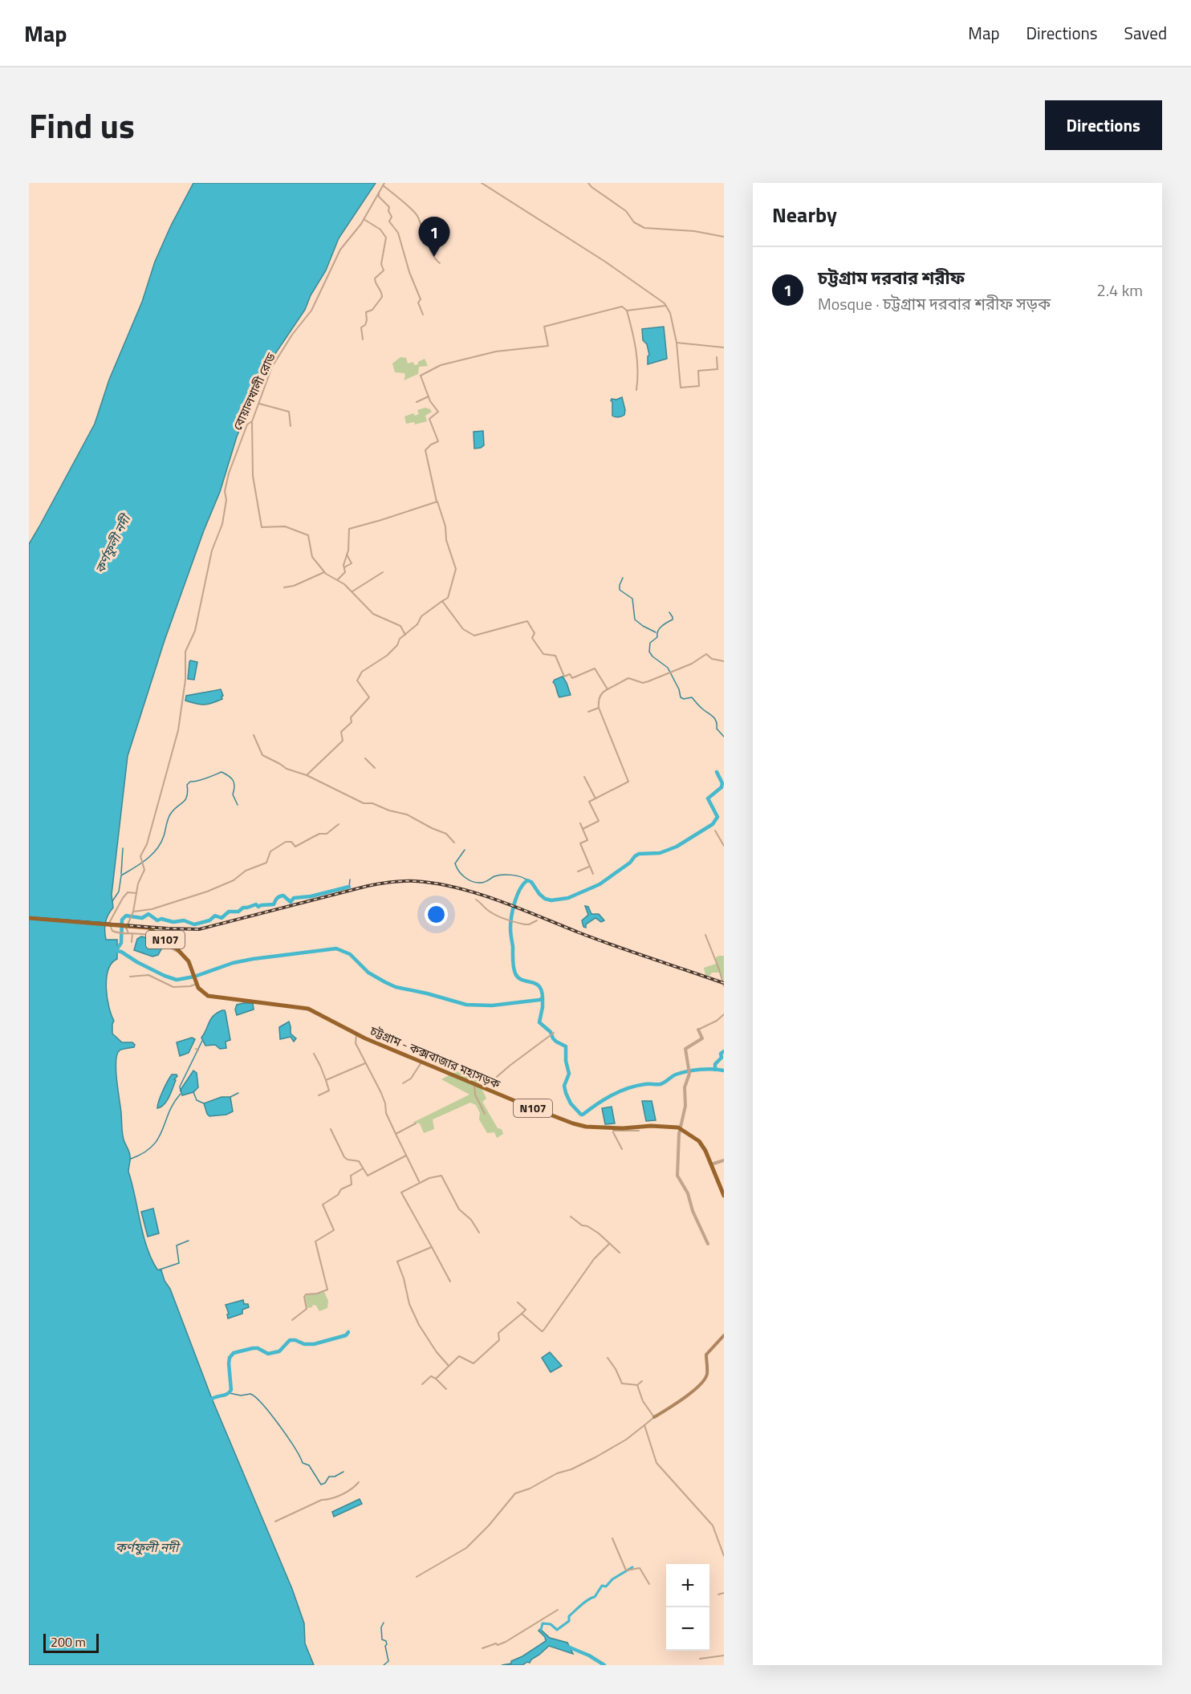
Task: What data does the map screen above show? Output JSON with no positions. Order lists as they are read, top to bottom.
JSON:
{
  "streets": {
    "highway": ["N107", "চট্টগ্রাম - কক্সবাজার মহাসড়ক"],
    "street": ["বোয়ালখালী রোড"]
  },
  "crossings": [
    ["N107", "চট্টগ্রাম - কক্সবাজার মহাসড়ক"]
  ],
  "water": ["কর্ণফুলী নদী"],
  "scale_bar": "200 m",
  "page": {
    "header": "Map",
    "nav": ["Map", "Directions", "Saved"],
    "title": "Find us",
    "buttons": "Directions",
    "heading": "Nearby",
    "pins": "1",
    "list": [
      {
        "mark": "1",
        "name": "চট্টগ্রাম দরবার শরীফ",
        "note": "Mosque · চট্টগ্রাম দরবার শরীফ সড়ক",
        "value": "2.4 km"
      }
    ],
    "map_buttons": ["+", "−"],
    "scale": "200 m"
  }
}
